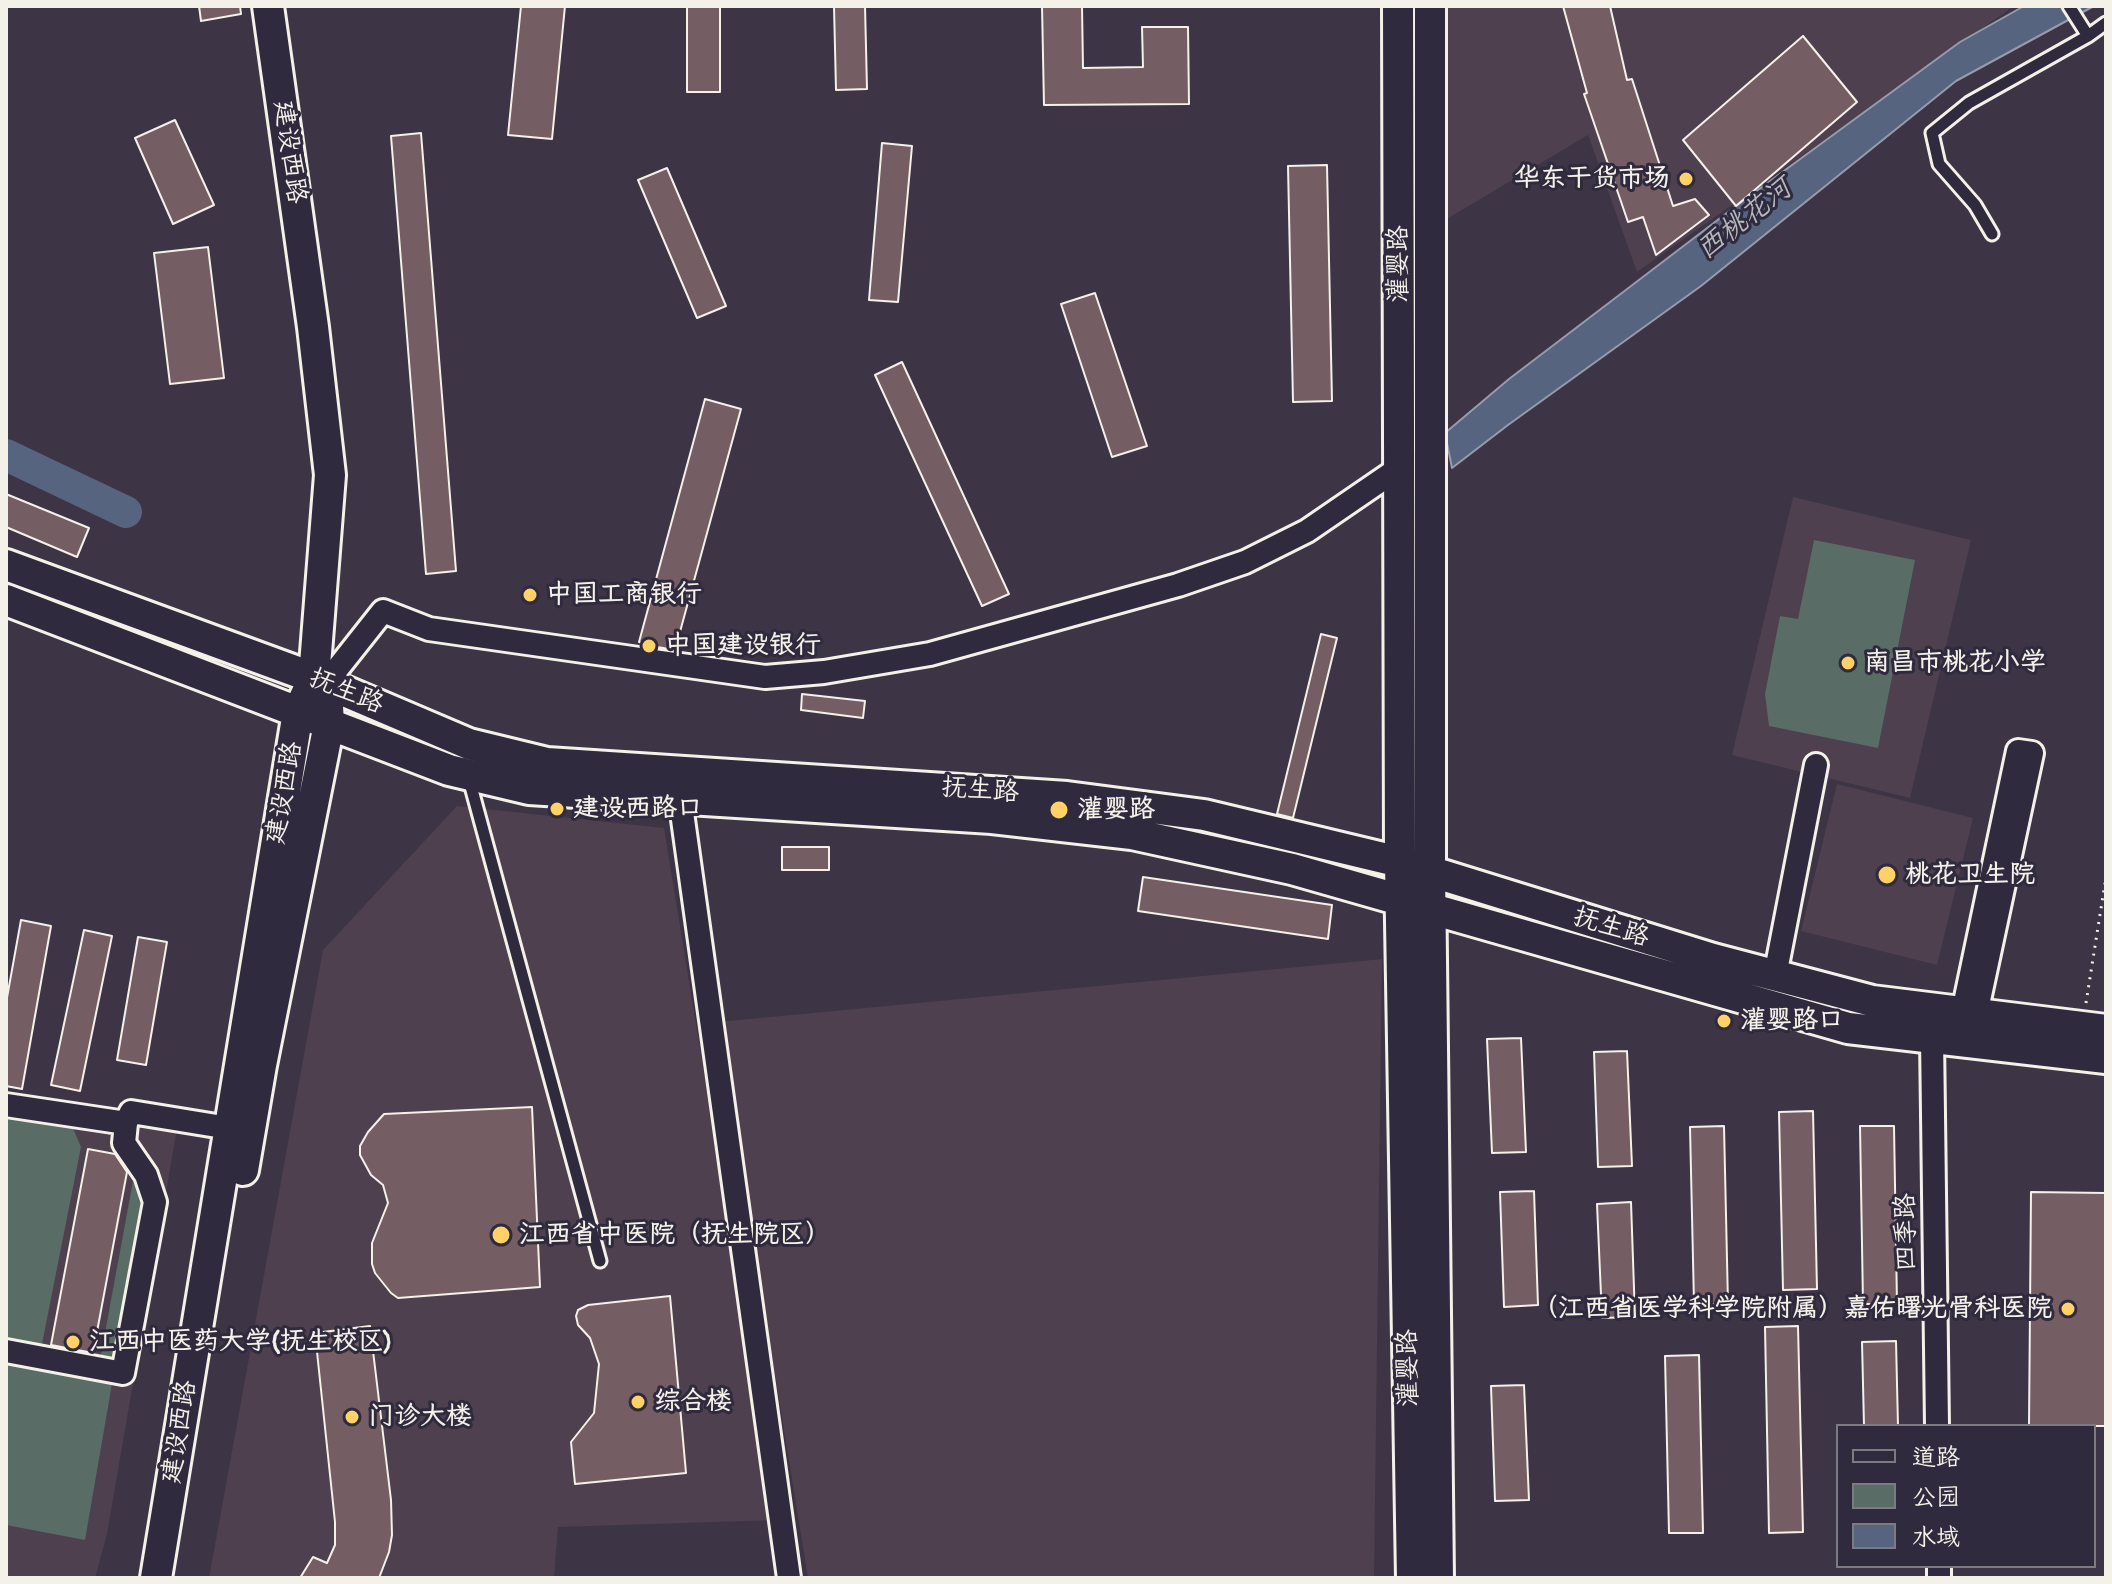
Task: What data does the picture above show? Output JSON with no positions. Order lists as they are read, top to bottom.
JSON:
{
  "streets": {
    "main road": ["建设西路", "灌婴路", "抚生路"],
    "street": ["四季路"]
  },
  "crossings": [
    ["建设西路", "抚生路"],
    ["灌婴路", "抚生路"],
    ["抚生路", "四季路"]
  ],
  "water": ["西桃花河"],
  "places": [
    "华东干货市场",
    "中国工商银行",
    "中国建设银行",
    "南昌市桃花小学",
    "建设西路口",
    "灌婴路",
    "桃花卫生院",
    "灌婴路口",
    "江西省中医院（抚生院区）",
    "（江西省医学科学院附属）嘉佑曙光骨科医院",
    "江西中医药大学(抚生校区)",
    "综合楼",
    "门诊大楼"
  ],
  "legend": ["道路", "公园", "水域"]
}
